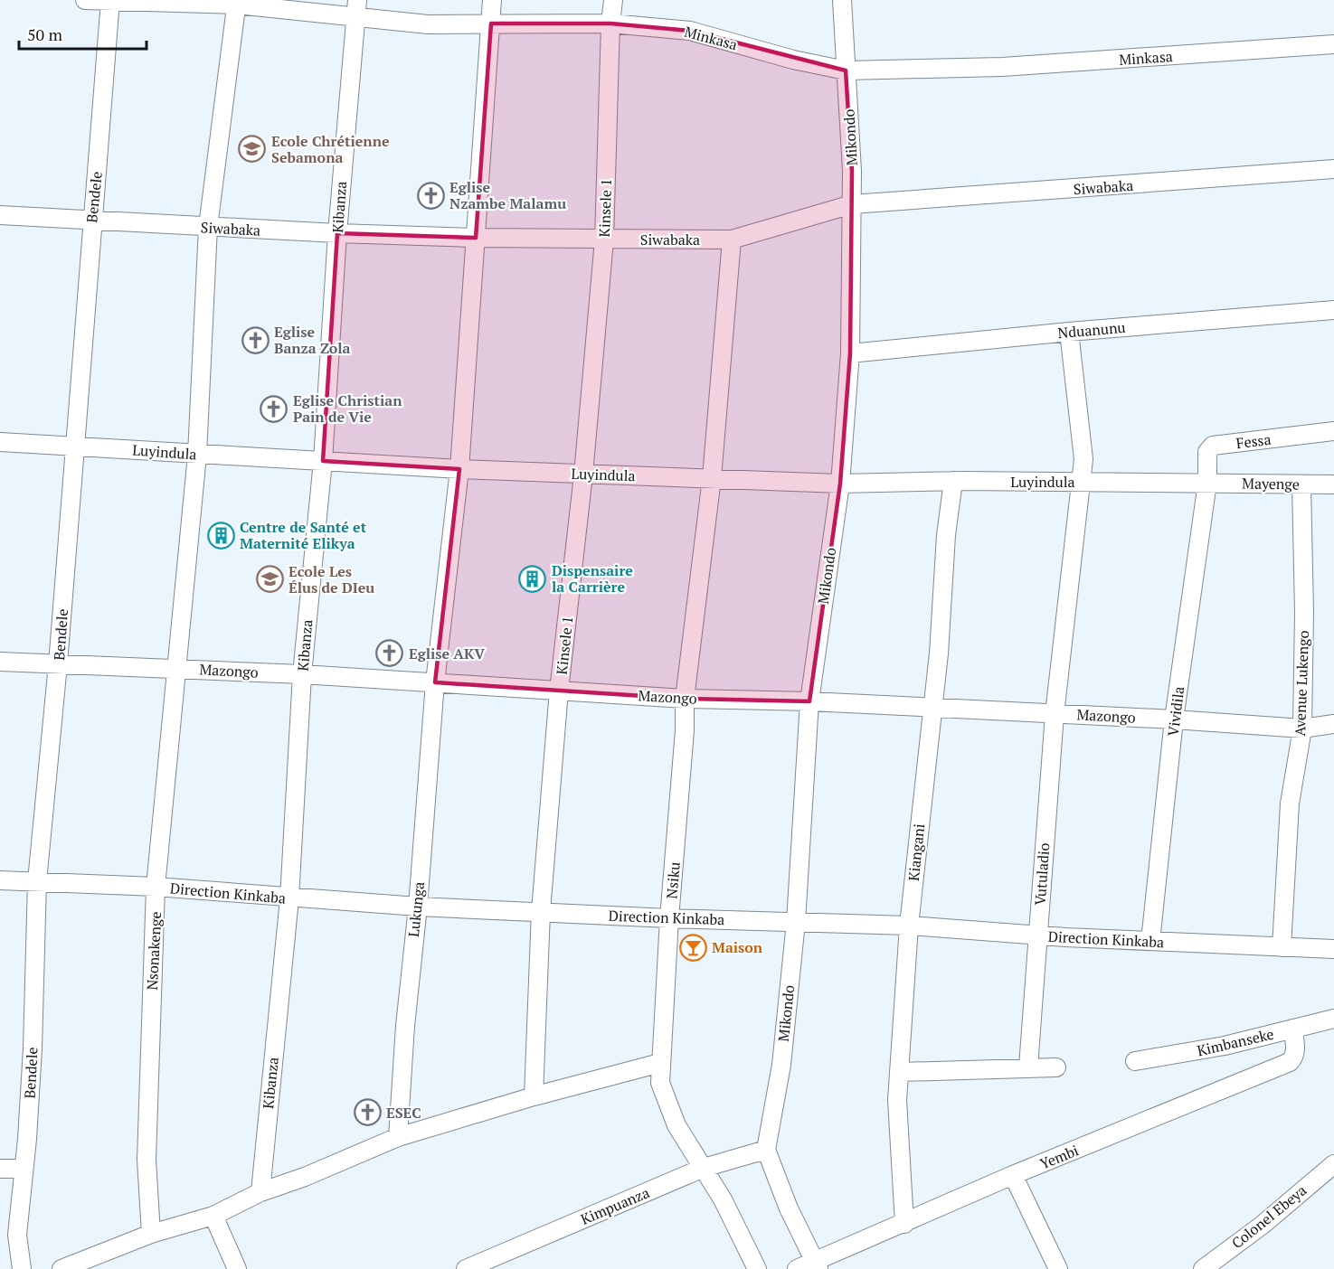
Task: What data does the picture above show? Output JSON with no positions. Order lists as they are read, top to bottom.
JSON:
{
  "streets": {
    "street": [
      "Minkasa",
      "Mikondo",
      "Siwabaka",
      "Bendele",
      "Kibanza",
      "Kinsele 1",
      "Nduanunu",
      "Fessa",
      "Luyindula",
      "Mayenge",
      "Mazongo",
      "Avenue Lukengo",
      "Vividila",
      "Kiangani",
      "Vutuladio",
      "Nsiku",
      "Direction Kinkaba",
      "Lukunga",
      "Nsonakenge",
      "Kimbanseke",
      "Yembi",
      "Kimpuanza",
      "Colonel Ebeya"
    ]
  },
  "crossings": [
    ["Minkasa", "Mikondo"],
    ["Minkasa", "Bendele"],
    ["Minkasa", "Kibanza"],
    ["Minkasa", "Kinsele 1"],
    ["Minkasa", "Lukunga"],
    ["Minkasa", "Nsonakenge"],
    ["Mikondo", "Siwabaka"],
    ["Mikondo", "Nduanunu"],
    ["Mikondo", "Luyindula"],
    ["Mikondo", "Mazongo"],
    ["Mikondo", "Direction Kinkaba"],
    ["Mikondo", "Kimpuanza"],
    ["Siwabaka", "Bendele"],
    ["Siwabaka", "Kibanza"],
    ["Siwabaka", "Kinsele 1"],
    ["Siwabaka", "Nsiku"],
    ["Siwabaka", "Lukunga"],
    ["Siwabaka", "Nsonakenge"],
    ["Bendele", "Luyindula"],
    ["Bendele", "Mazongo"],
    ["Bendele", "Direction Kinkaba"],
    ["Kibanza", "Luyindula"],
    ["Kibanza", "Mazongo"],
    ["Kibanza", "Direction Kinkaba"],
    ["Kinsele 1", "Luyindula"],
    ["Kinsele 1", "Mazongo"],
    ["Kinsele 1", "Direction Kinkaba"],
    ["Nduanunu", "Vutuladio"],
    ["Fessa", "Luyindula"],
    ["Fessa", "Mayenge"],
    ["Fessa", "Vividila"],
    ["Luyindula", "Mayenge"],
    ["Luyindula", "Vividila"],
    ["Luyindula", "Kiangani"],
    ["Luyindula", "Vutuladio"],
    ["Luyindula", "Nsiku"],
    ["Luyindula", "Lukunga"],
    ["Luyindula", "Nsonakenge"],
    ["Mayenge", "Avenue Lukengo"],
    ["Mayenge", "Vividila"],
    ["Mazongo", "Avenue Lukengo"],
    ["Mazongo", "Vividila"],
    ["Mazongo", "Kiangani"],
    ["Mazongo", "Vutuladio"],
    ["Mazongo", "Nsiku"],
    ["Mazongo", "Lukunga"],
    ["Mazongo", "Nsonakenge"],
    ["Avenue Lukengo", "Direction Kinkaba"],
    ["Vividila", "Direction Kinkaba"],
    ["Kiangani", "Direction Kinkaba"],
    ["Kiangani", "Yembi"],
    ["Vutuladio", "Direction Kinkaba"],
    ["Nsiku", "Direction Kinkaba"],
    ["Nsiku", "Kimpuanza"],
    ["Direction Kinkaba", "Lukunga"],
    ["Direction Kinkaba", "Nsonakenge"],
    ["Kimbanseke", "Yembi"]
  ],
  "places": {
    "school or university": ["Ecole Chrétienne Sebamona", "Ecole Les Élus de DIeu"],
    "church": [
      "Eglise Nzambe Malamu",
      "Eglise Banza Zola",
      "Eglise Christian Pain de Vie",
      "Eglise AKV",
      "ESEC"
    ],
    "building": ["Centre de Santé et Maternité Elikya", "Dispensaire la Carrière"],
    "bar": ["Maison"]
  },
  "scale_bar": "50 m"
}
